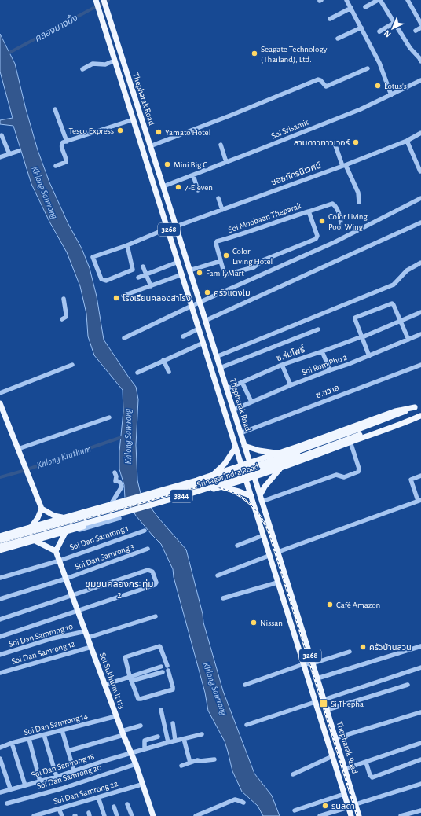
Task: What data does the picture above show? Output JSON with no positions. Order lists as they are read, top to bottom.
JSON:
{
  "streets": {
    "main road": [
      "Thepharak Road",
      "3268",
      "Srinagarindra Road",
      "3344",
      "Soi Sukhumvit 113"
    ],
    "street": [
      "Soi Srisamit",
      "ซอยภัทรนิเวศน์",
      "Soi Moobaan Theparak",
      "ซ.ร่มโพธิ์",
      "Soi Rom Pho 2",
      "ซ.ชวาล",
      "Soi Dan Samrong 1",
      "Soi Dan Samrong 3",
      "Soi Dan Samrong 10",
      "Soi Dan Samrong 12",
      "Soi Dan Samrong 14",
      "Soi Dan Samrong 18",
      "Soi Dan Samrong 20",
      "Soi Dan Samrong 22"
    ]
  },
  "crossings": [
    ["Thepharak Road", "Soi Srisamit"],
    ["Thepharak Road", "ซอยภัทรนิเวศน์"],
    ["Thepharak Road", "ซ.ร่มโพธิ์"],
    ["Thepharak Road", "Soi Rom Pho 2"],
    ["Thepharak Road", "ซ.ชวาล"],
    ["Thepharak Road", "Srinagarindra Road"],
    ["Soi Dan Samrong 1", "Soi Sukhumvit 113"],
    ["Soi Dan Samrong 3", "Soi Sukhumvit 113"],
    ["Soi Dan Samrong 10", "Soi Sukhumvit 113"],
    ["Soi Dan Samrong 12", "Soi Sukhumvit 113"],
    ["Soi Sukhumvit 113", "Soi Dan Samrong 14"],
    ["Soi Sukhumvit 113", "Soi Dan Samrong 18"],
    ["Soi Sukhumvit 113", "Soi Dan Samrong 20"],
    ["Soi Sukhumvit 113", "Soi Dan Samrong 22"]
  ],
  "districts": ["ชุมชนคลองกระทุ่ม 2"],
  "water": ["คลองบางปิ้ง", "Khlong Samrong", "Khlong Krathum"],
  "places": {
    "other": [
      "Seagate Technology (Thailand), Ltd.",
      "Lotus's",
      "Tesco Express",
      "Yamato Hotel",
      "ลานดาวทาวเวอร์",
      "Mini Big C",
      "7-Eleven",
      "Color Living Pool Wing",
      "Color Living Hotel",
      "FamilyMart",
      "ครัวแตงโม",
      "โรงเรียนคลองสำโรง",
      "Café Amazon",
      "Nissan",
      "ครัวบ้านสวน",
      "รินลดา"
    ],
    "transit": ["Si Thepha"]
  },
  "north": "bottom left"
}
